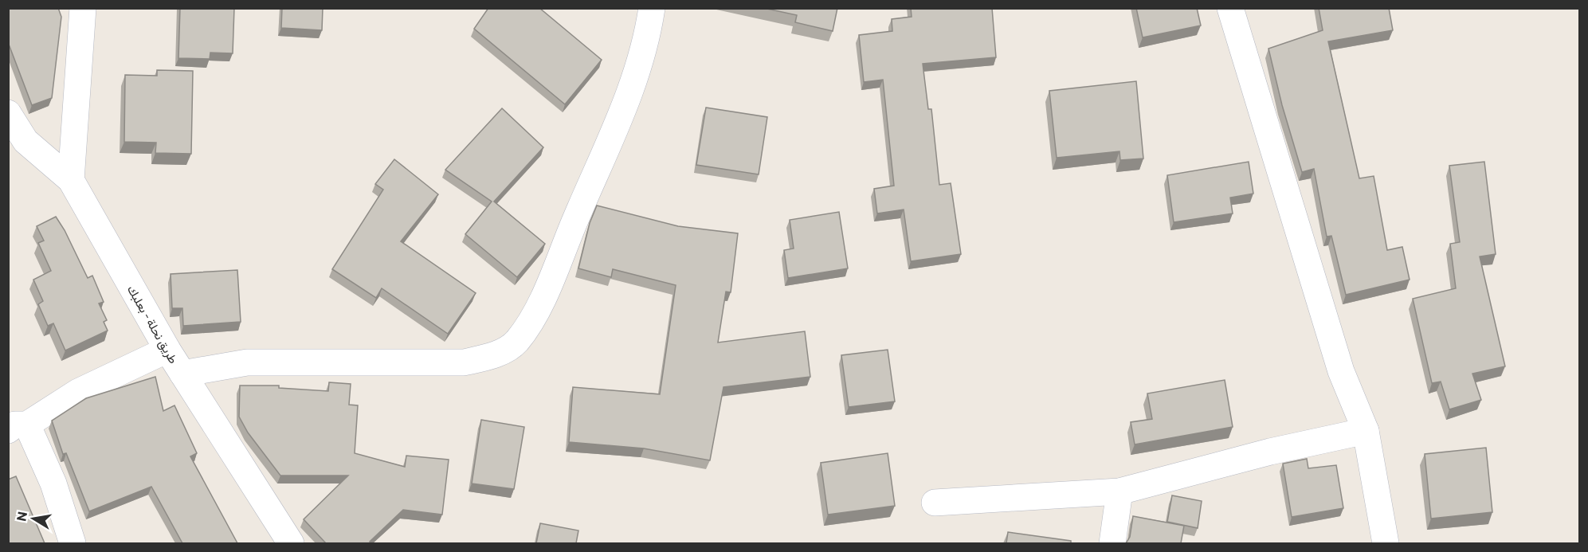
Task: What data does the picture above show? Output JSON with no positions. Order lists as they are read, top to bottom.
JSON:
{
  "streets": {
    "street": ["طريق نحلة - بعلبك"]
  },
  "north": "left"
}
